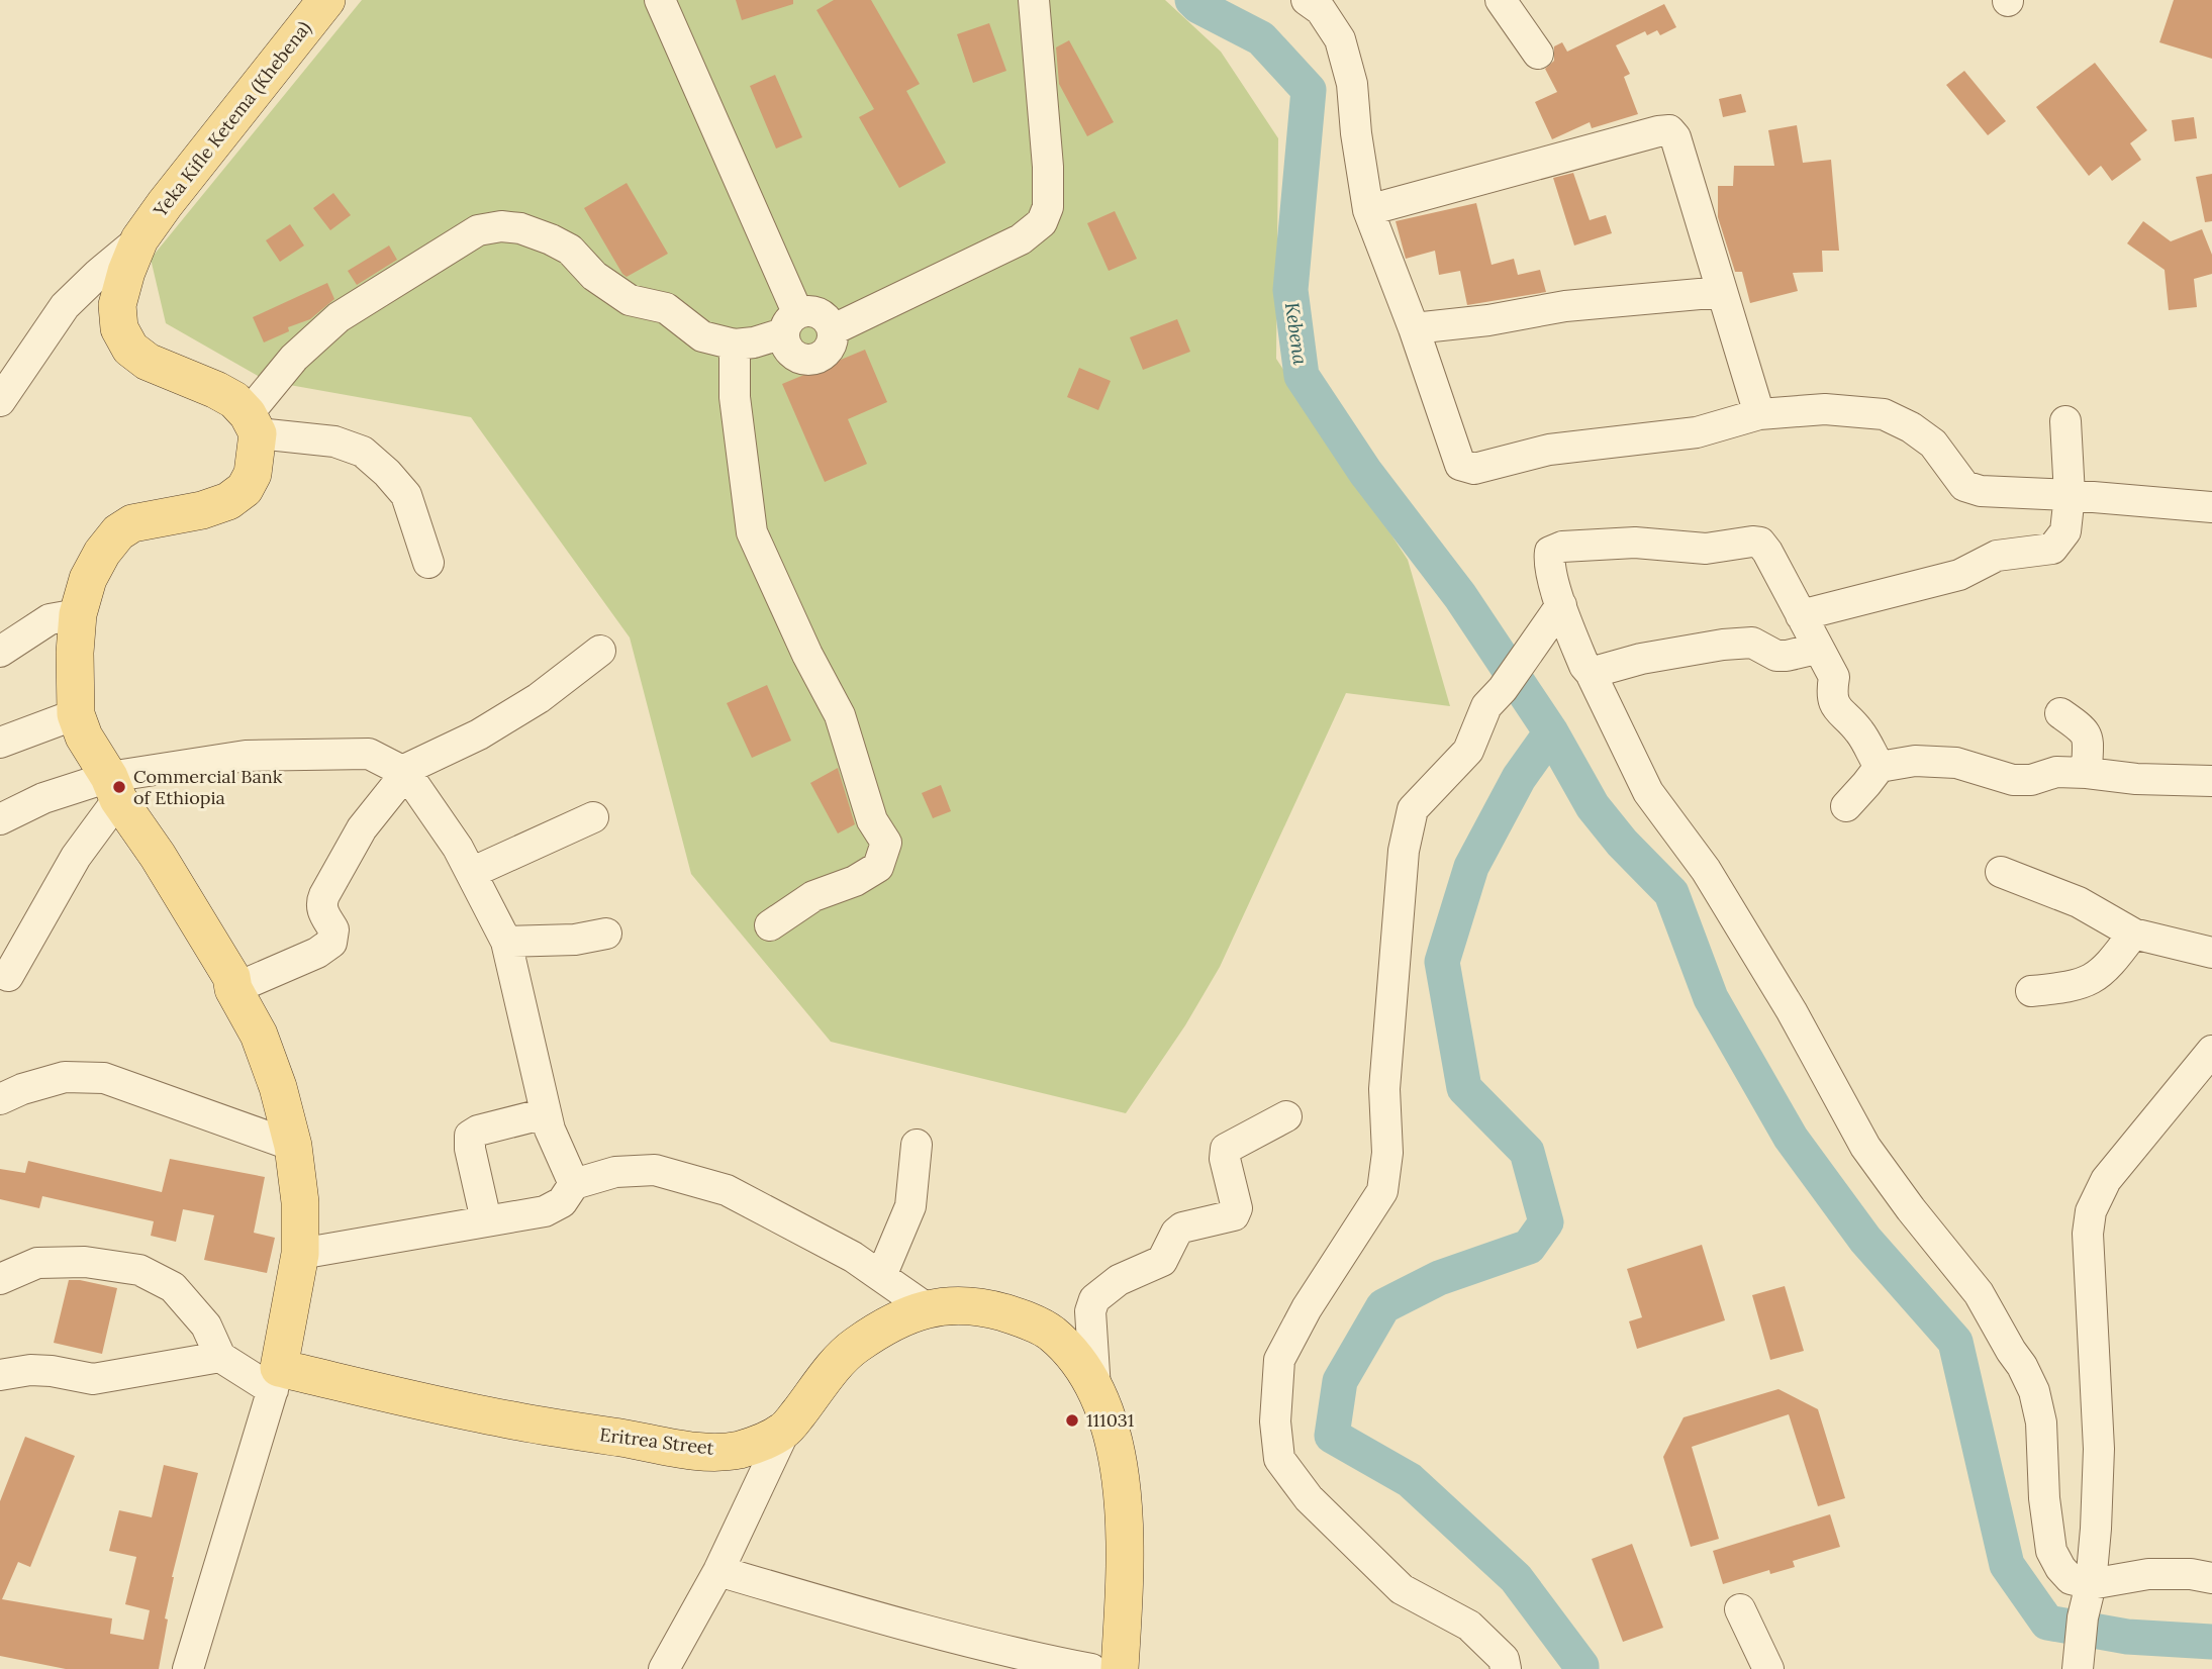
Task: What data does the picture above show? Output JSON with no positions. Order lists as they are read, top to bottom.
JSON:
{
  "streets": {
    "main road": ["Yeka Kifle Ketema (Khebena)", "Eritrea Street"]
  },
  "water": ["Kebena"],
  "places": ["Commercial Bank of Ethiopia", "111031"]
}
